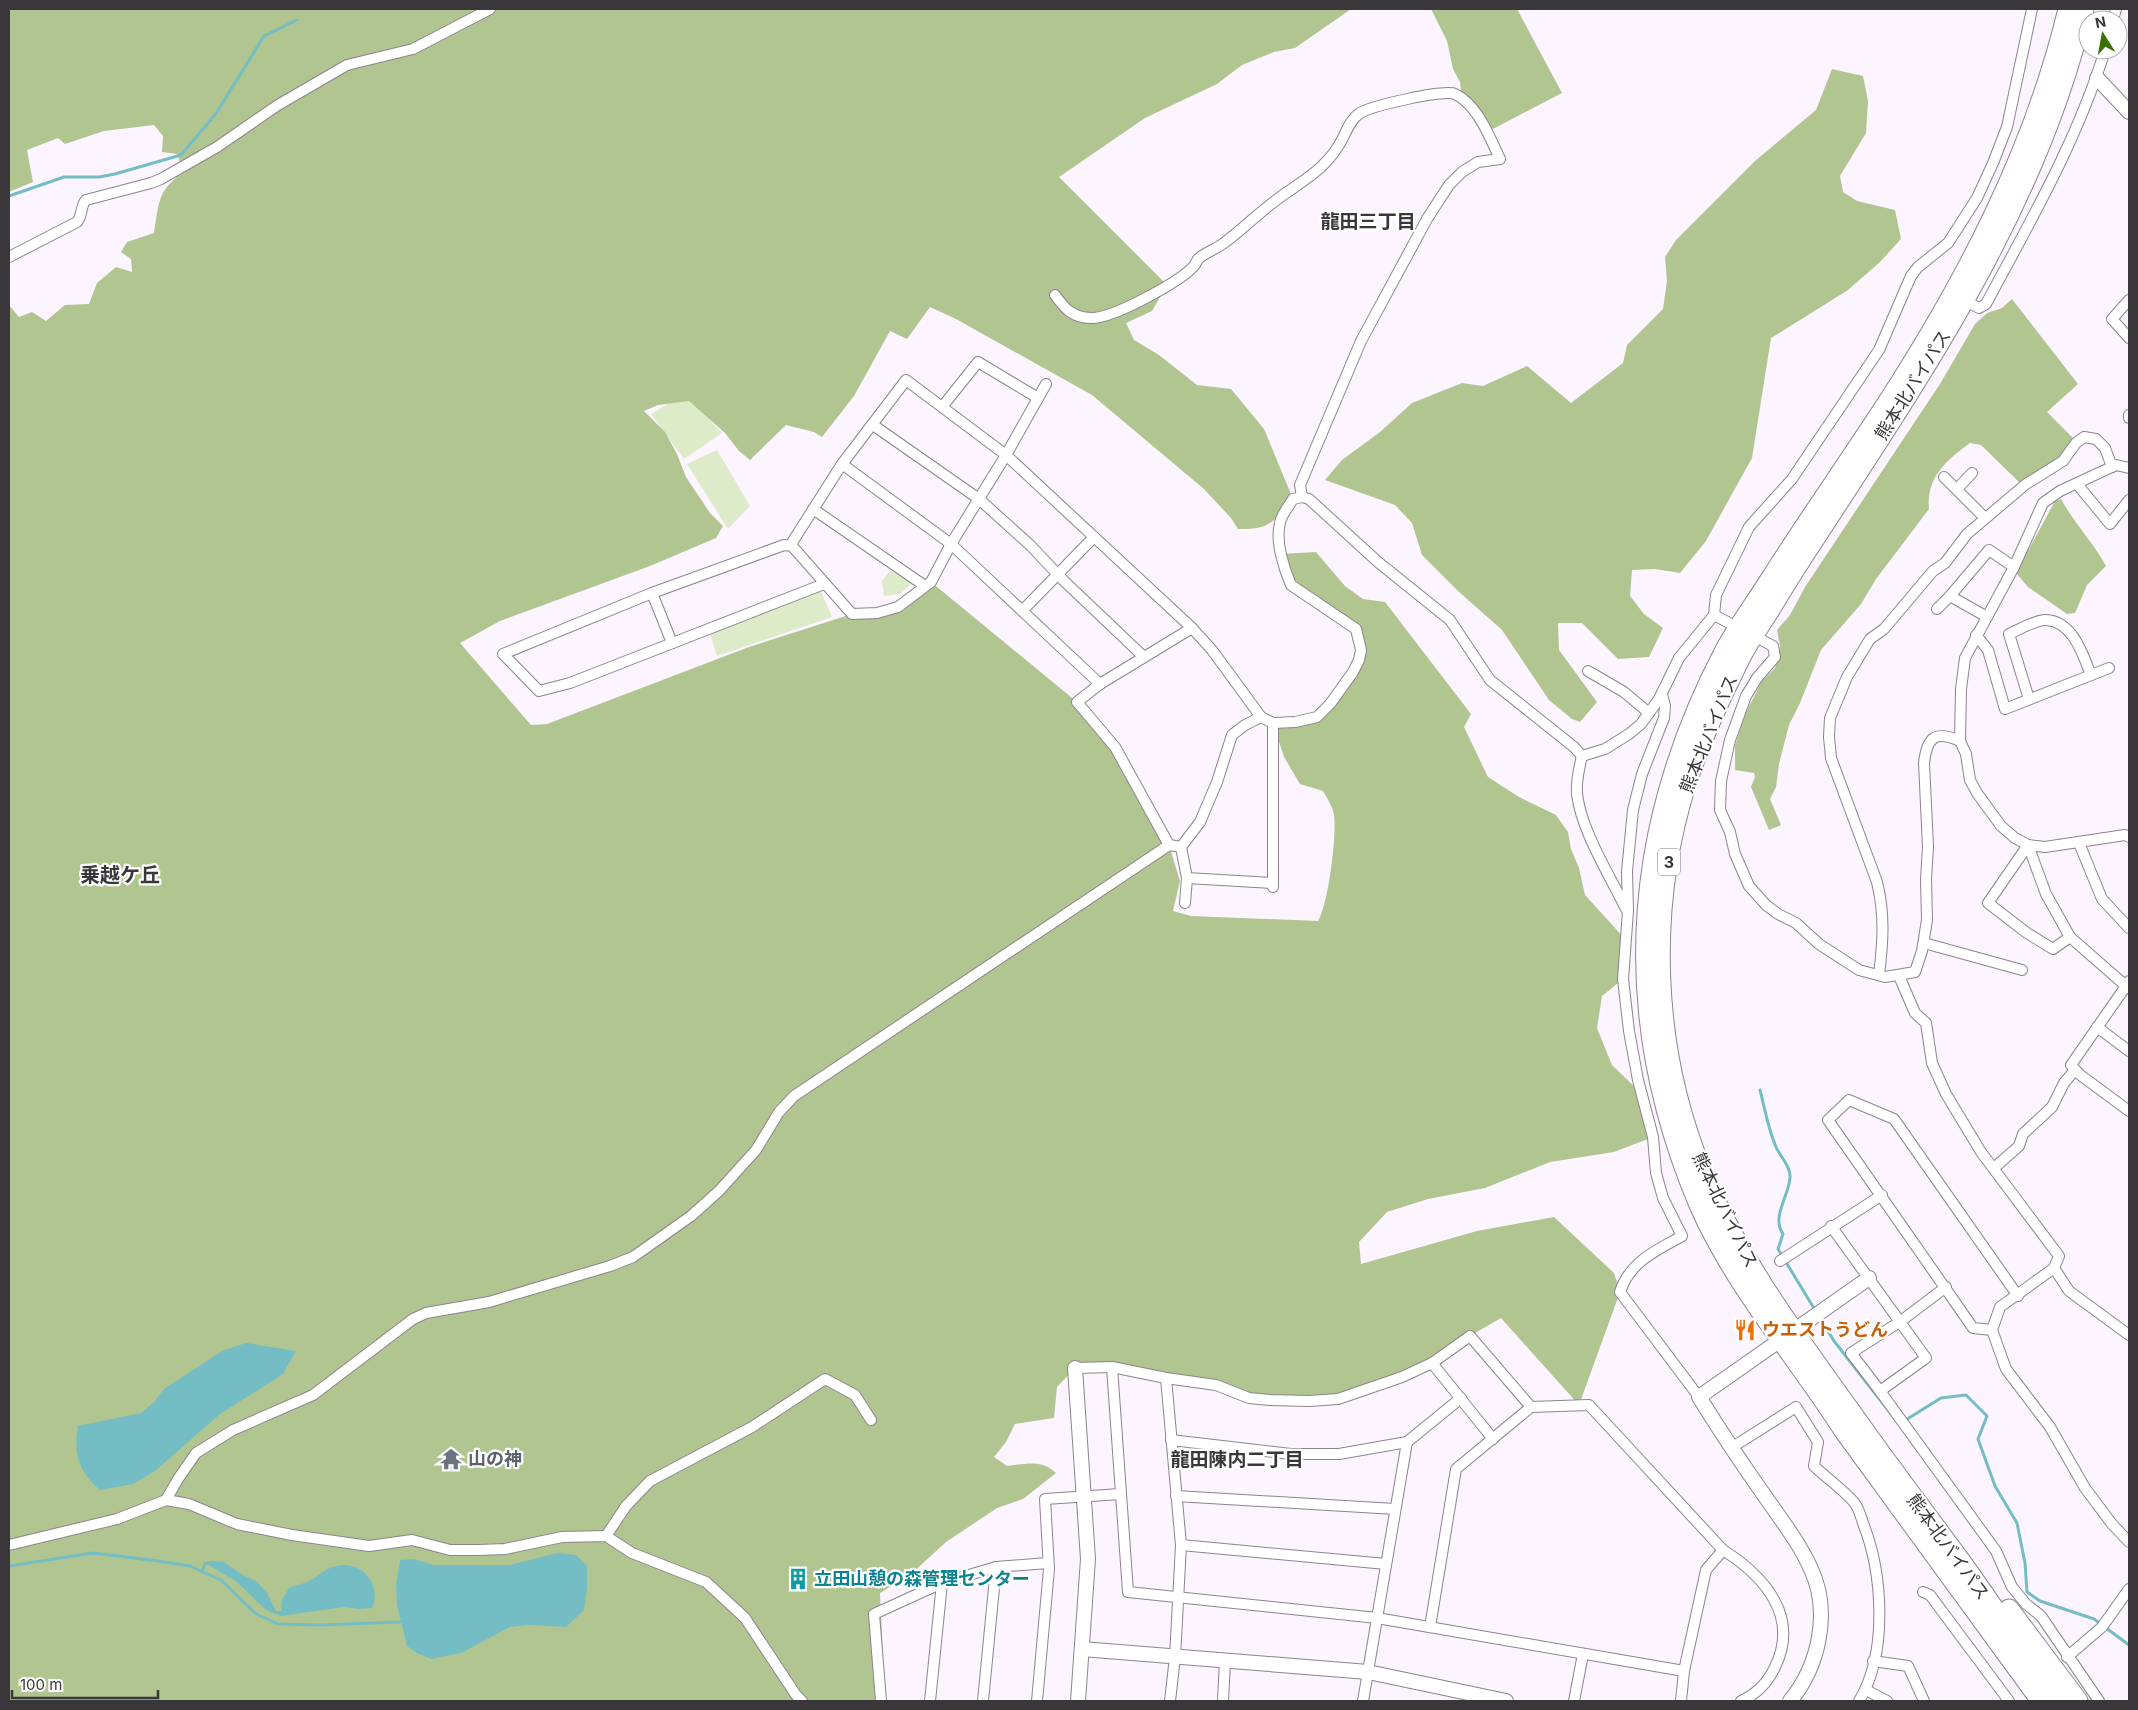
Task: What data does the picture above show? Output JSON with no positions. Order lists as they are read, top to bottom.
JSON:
{
  "streets": {
    "highway": ["熊本北バイパス", "3"]
  },
  "districts": ["龍田三丁目", "乗越ケ丘", "龍田陳内二丁目"],
  "places": {
    "restaurant": ["ウエストうどん"],
    "temple": ["山の神"],
    "building": ["立田山憩の森管理センター"]
  },
  "scale_bar": "100 m",
  "north": "top"
}
